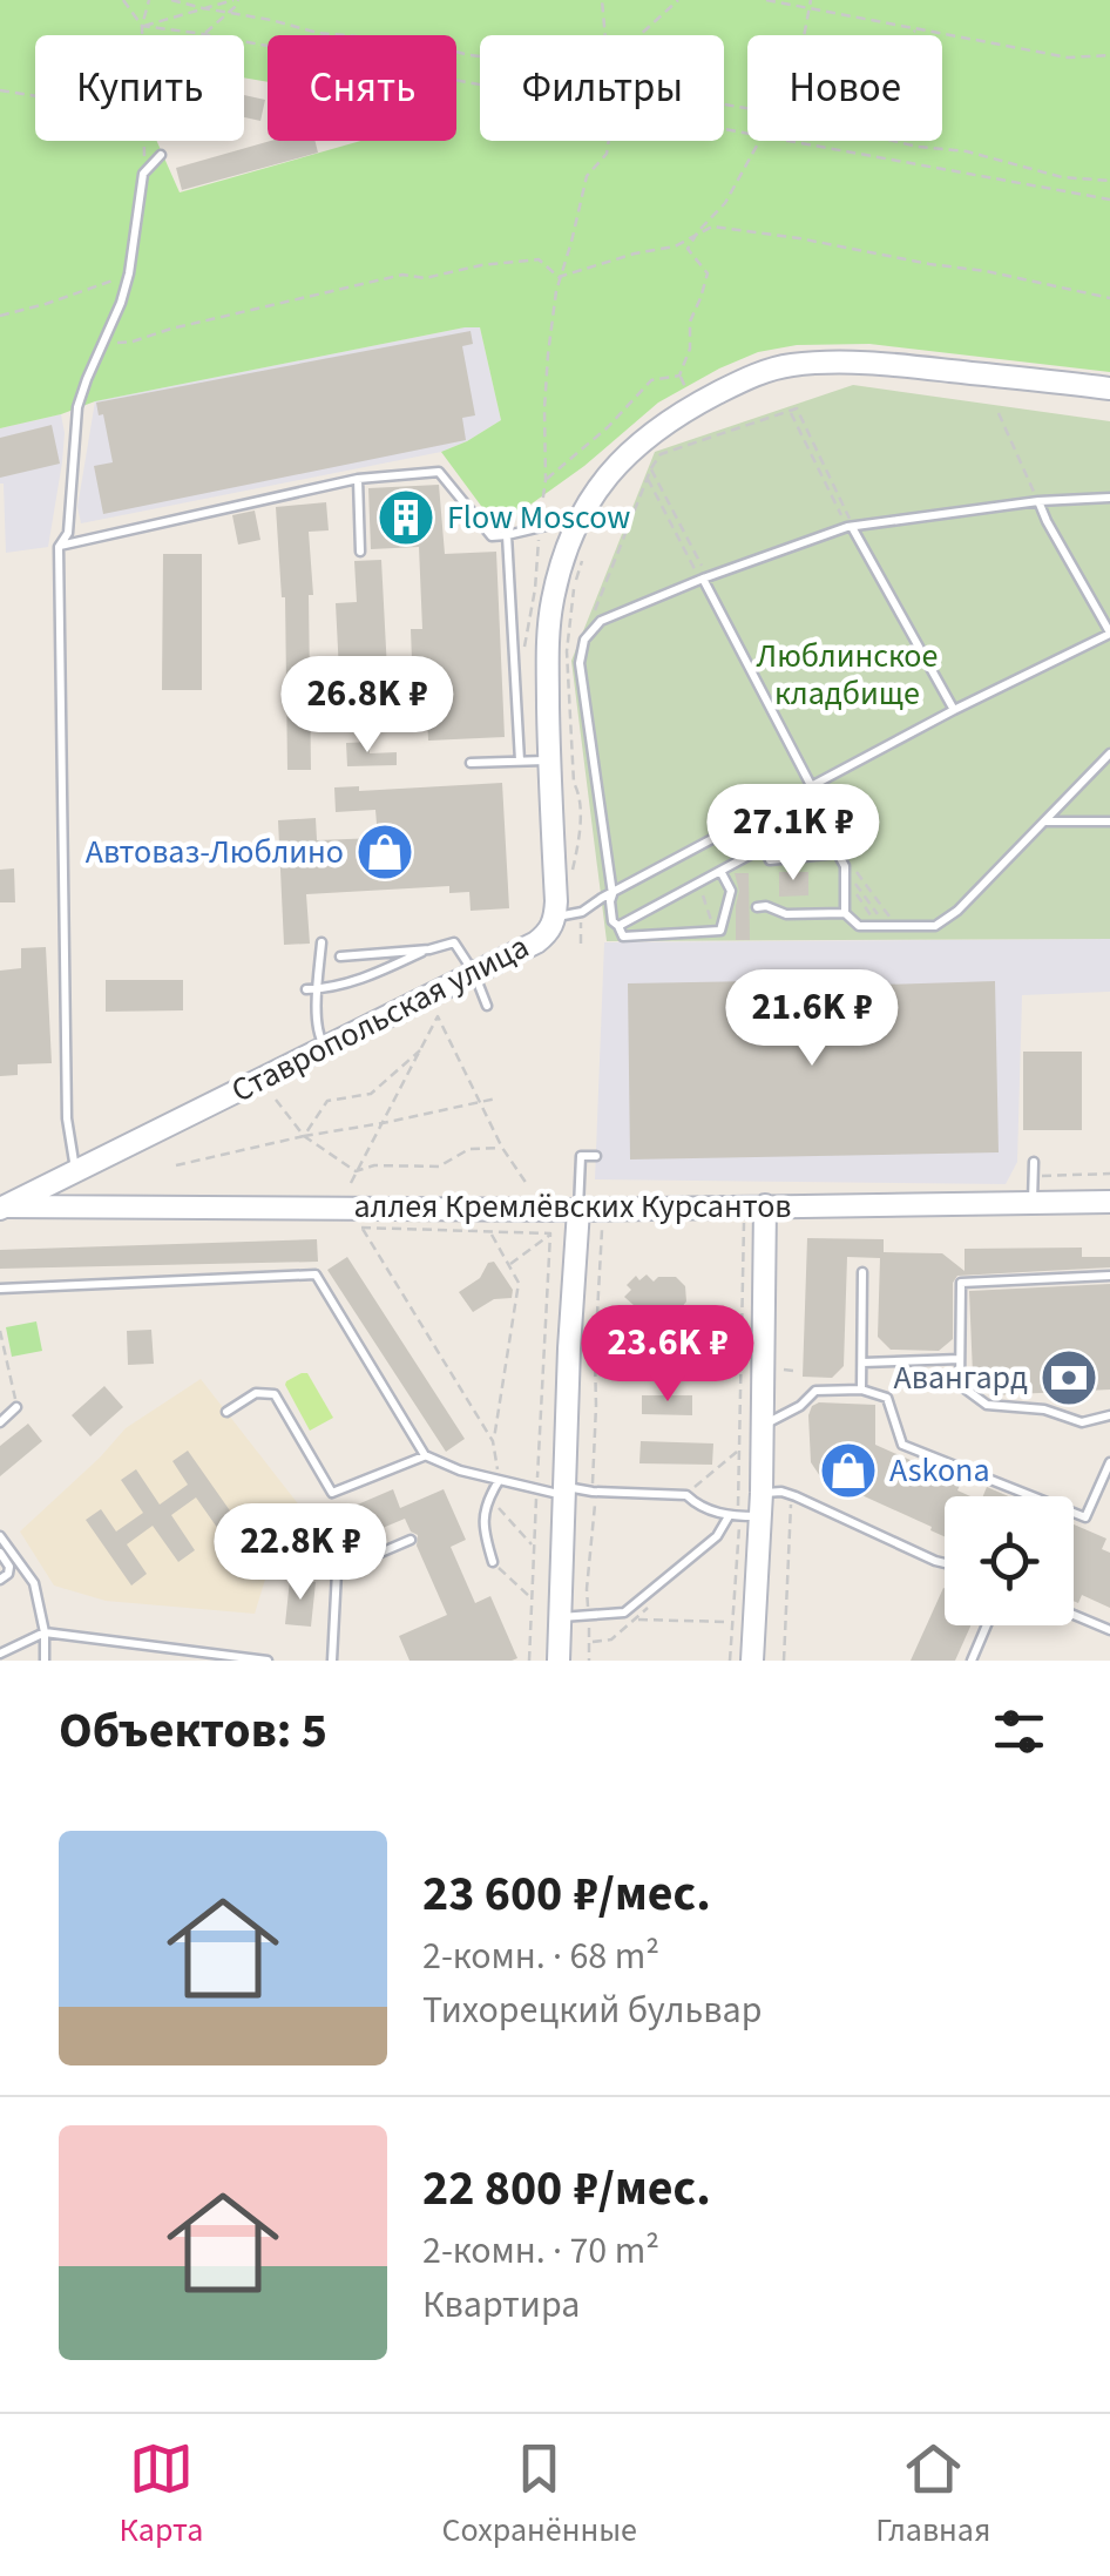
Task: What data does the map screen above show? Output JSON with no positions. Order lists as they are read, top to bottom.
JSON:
{
  "streets": {
    "street": ["Ставропольская улица", "аллея Кремлёвских Курсантов"]
  },
  "crossings": [
    ["Ставропольская улица", "аллея Кремлёвских Курсантов"]
  ],
  "parks": ["Люблинское кладбище"],
  "places": {
    "building": ["Flow Moscow"],
    "shop": ["Автоваз-Люблино", "Askona"],
    "bank": ["Авангард"]
  },
  "page": {
    "chip": [
      "Купить",
      "Снять",
      "Фильтры",
      "Новое"
    ],
    "price": [
      "26.8K ₽",
      "27.1K ₽",
      "21.6K ₽",
      "23.6K ₽",
      "22.8K ₽"
    ],
    "heading": "Объектов: 5",
    "list": [
      {
        "name": "23 600 ₽/мес.",
        "note": "2-комн. · 68 m² · Тихорецкий бульвар"
      },
      {
        "name": "22 800 ₽/мес.",
        "note": "2-комн. · 70 m² · Квартира"
      }
    ],
    "tabs": ["Карта", "Сохранённые", "Главная"]
  }
}
